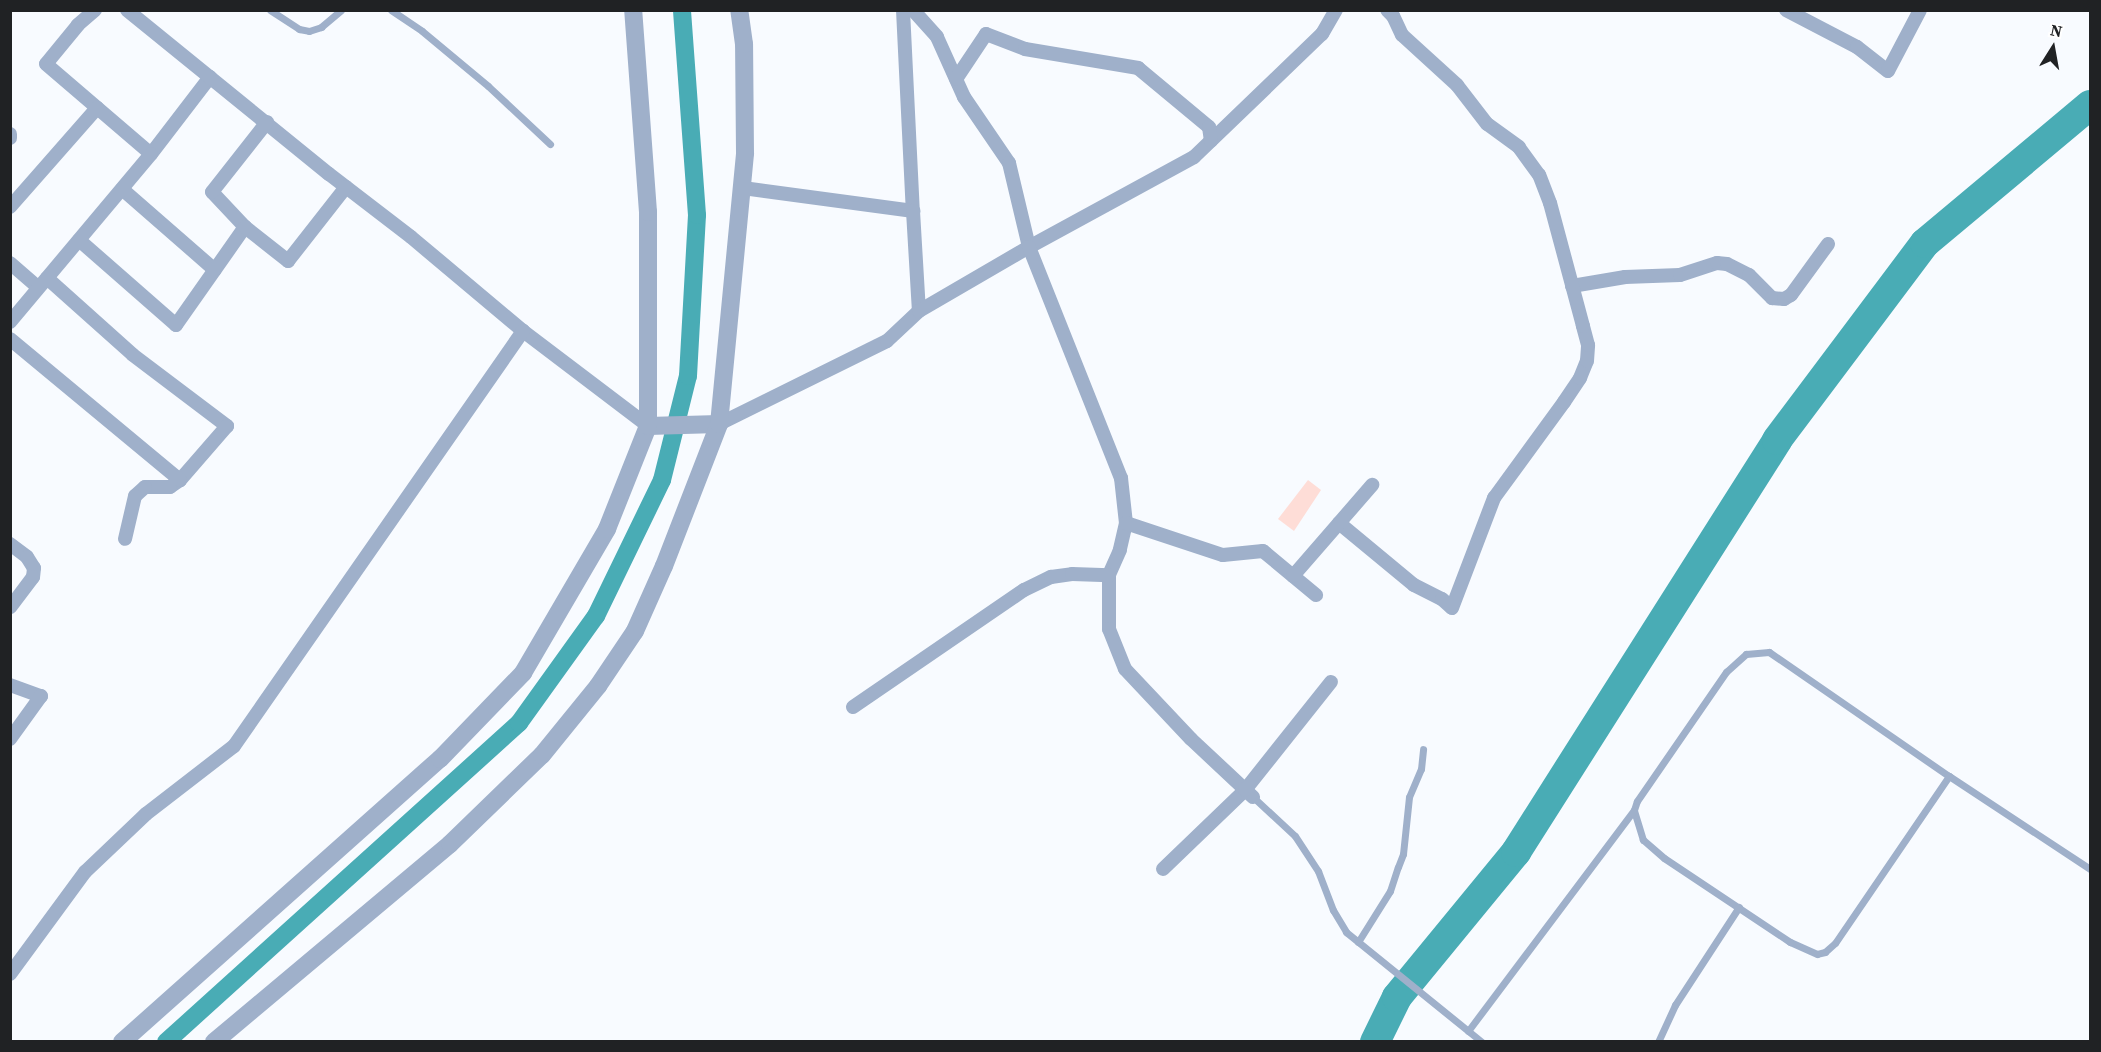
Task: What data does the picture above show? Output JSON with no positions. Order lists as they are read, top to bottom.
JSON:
{
  "north": "top"
}
